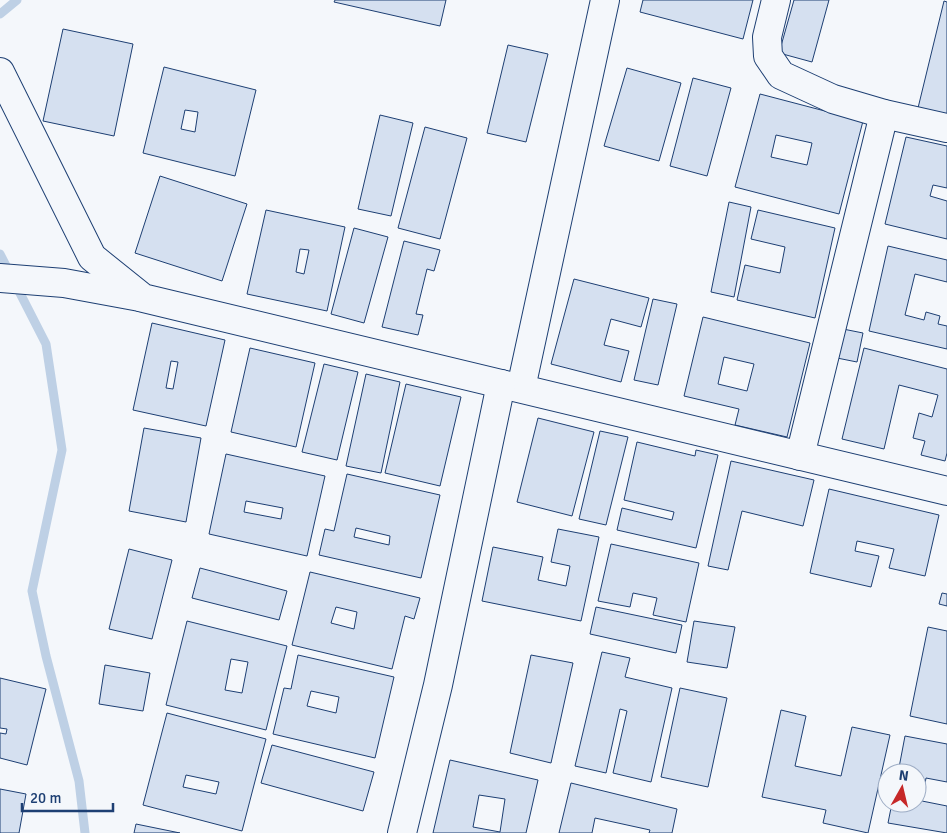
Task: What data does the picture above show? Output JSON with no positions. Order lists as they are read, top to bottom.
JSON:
{
  "scale_bar": "20 m",
  "north": "top"
}
